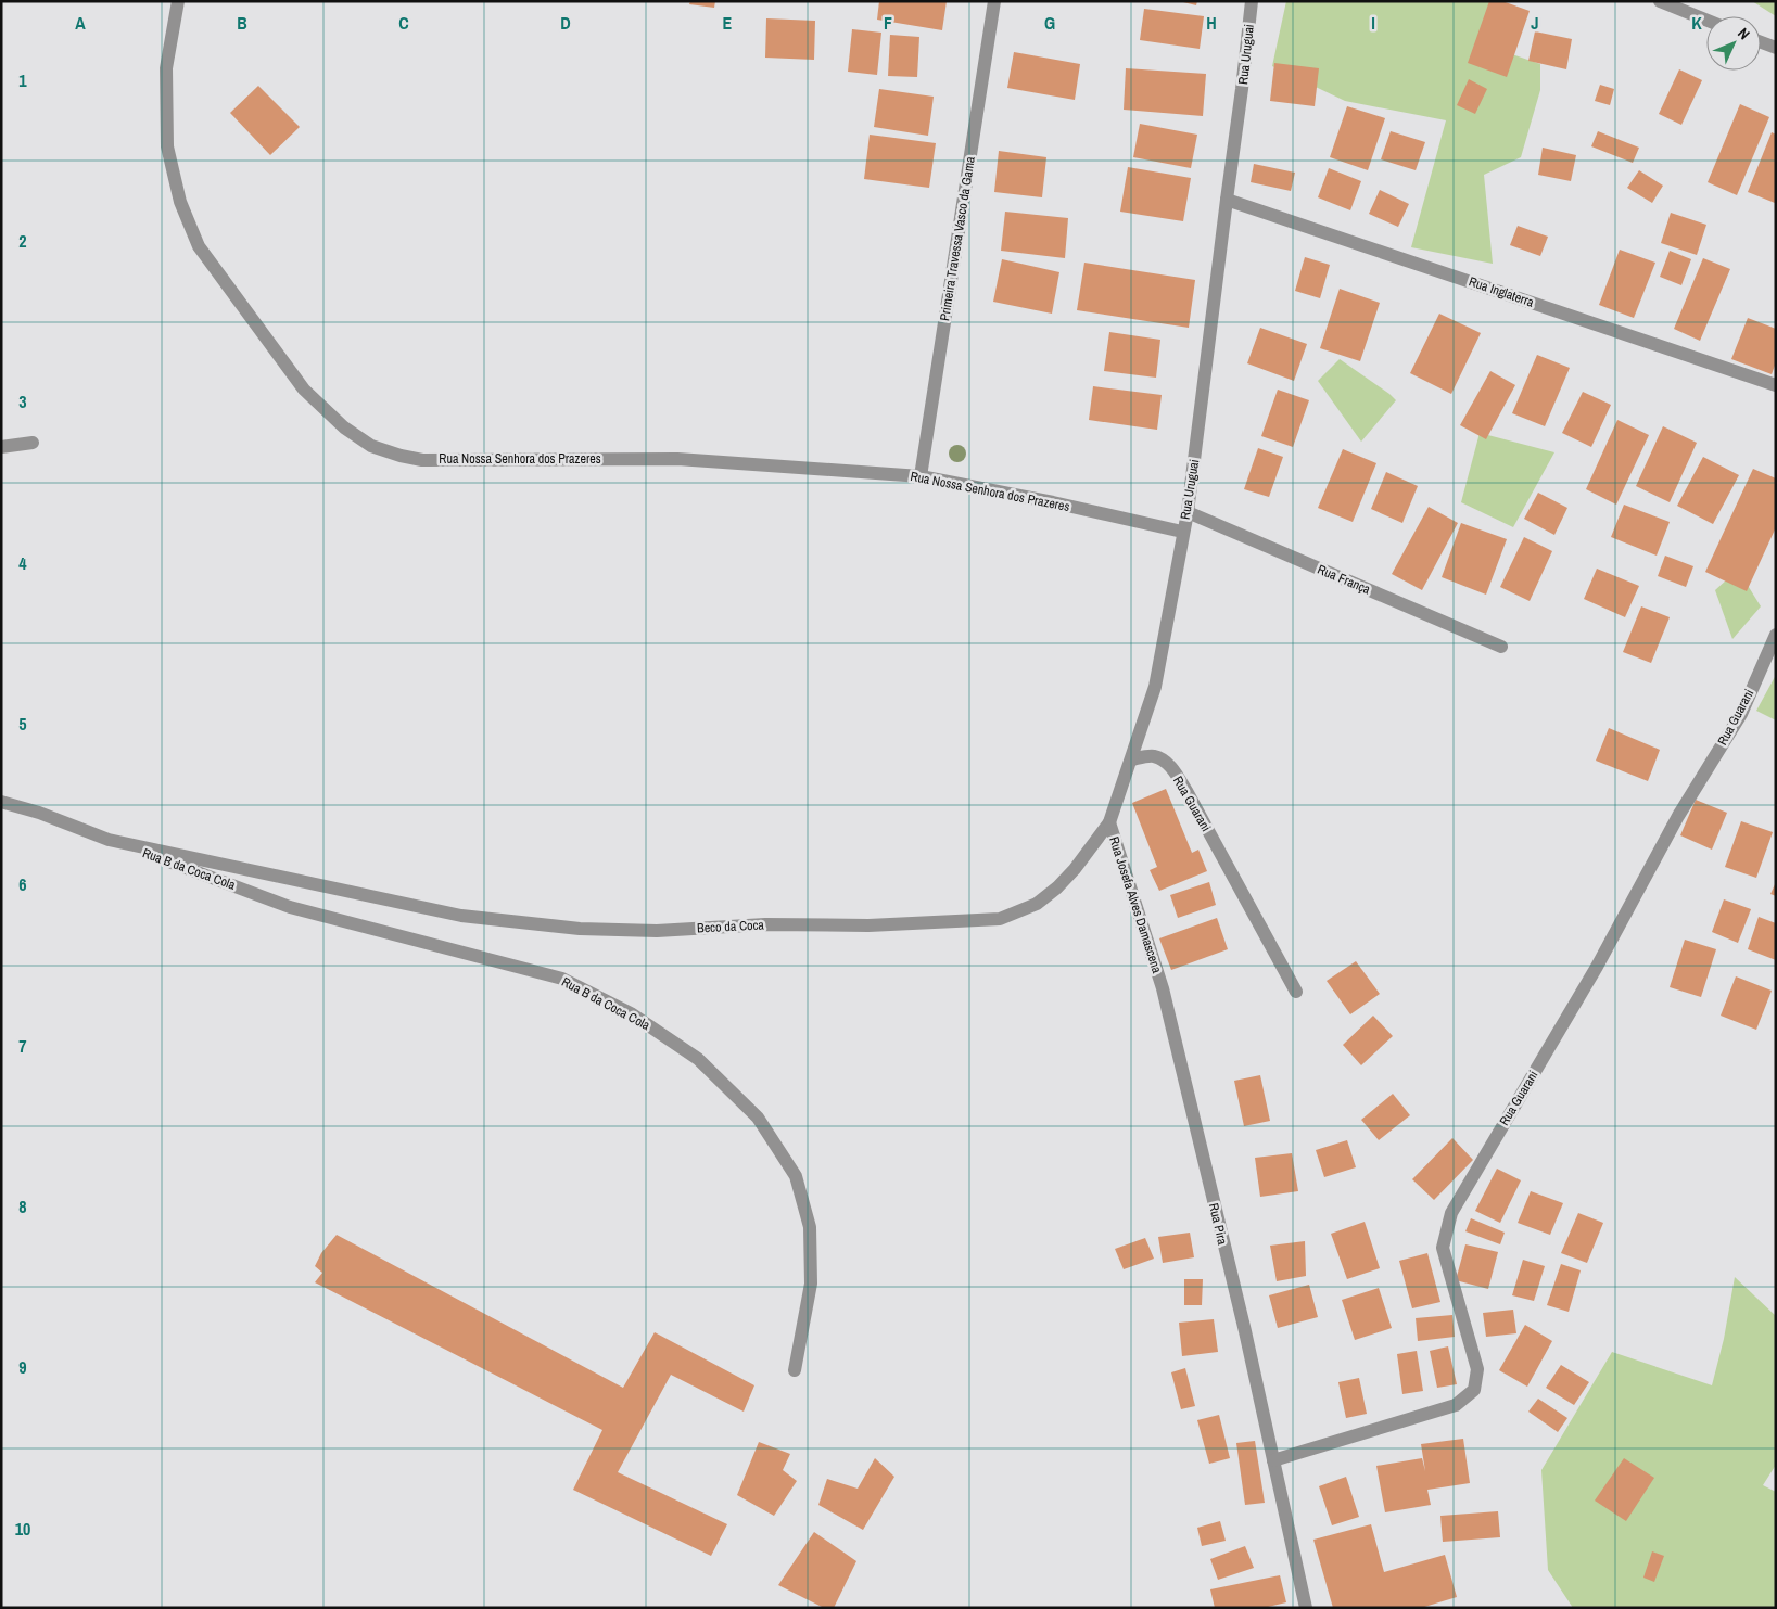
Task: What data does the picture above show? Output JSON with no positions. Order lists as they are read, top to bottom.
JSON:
{
  "streets": {
    "street": [
      "Rua Uruguai",
      "Primeira Travessa Vasco da Gama",
      "Rua Inglaterra",
      "Rua Nossa Senhora dos Prazeres",
      "Rua França",
      "Rua Guarani",
      "Rua B da Coca Cola",
      "Rua Josefa Alves Damascena",
      "Beco da Coca",
      "Rua Pira"
    ]
  },
  "crossings": [
    ["Rua Uruguai", "Rua Inglaterra"],
    ["Rua Uruguai", "Rua Nossa Senhora dos Prazeres"],
    ["Rua Uruguai", "Rua França"],
    ["Rua Uruguai", "Rua Guarani"],
    ["Rua Uruguai", "Rua Josefa Alves Damascena"],
    ["Rua Uruguai", "Beco da Coca"],
    ["Primeira Travessa Vasco da Gama", "Rua Nossa Senhora dos Prazeres"],
    ["Rua Guarani", "Rua Pira"],
    ["Rua B da Coca Cola", "Beco da Coca"],
    ["Rua Josefa Alves Damascena", "Rua Pira"]
  ],
  "north": "top right",
  "grid": {
    "columns": [
      "A",
      "B",
      "C",
      "D",
      "E",
      "F",
      "G",
      "H",
      "I",
      "J",
      "K"
    ],
    "rows": [
      "1",
      "2",
      "3",
      "4",
      "5",
      "6",
      "7",
      "8",
      "9",
      "10"
    ]
  }
}
